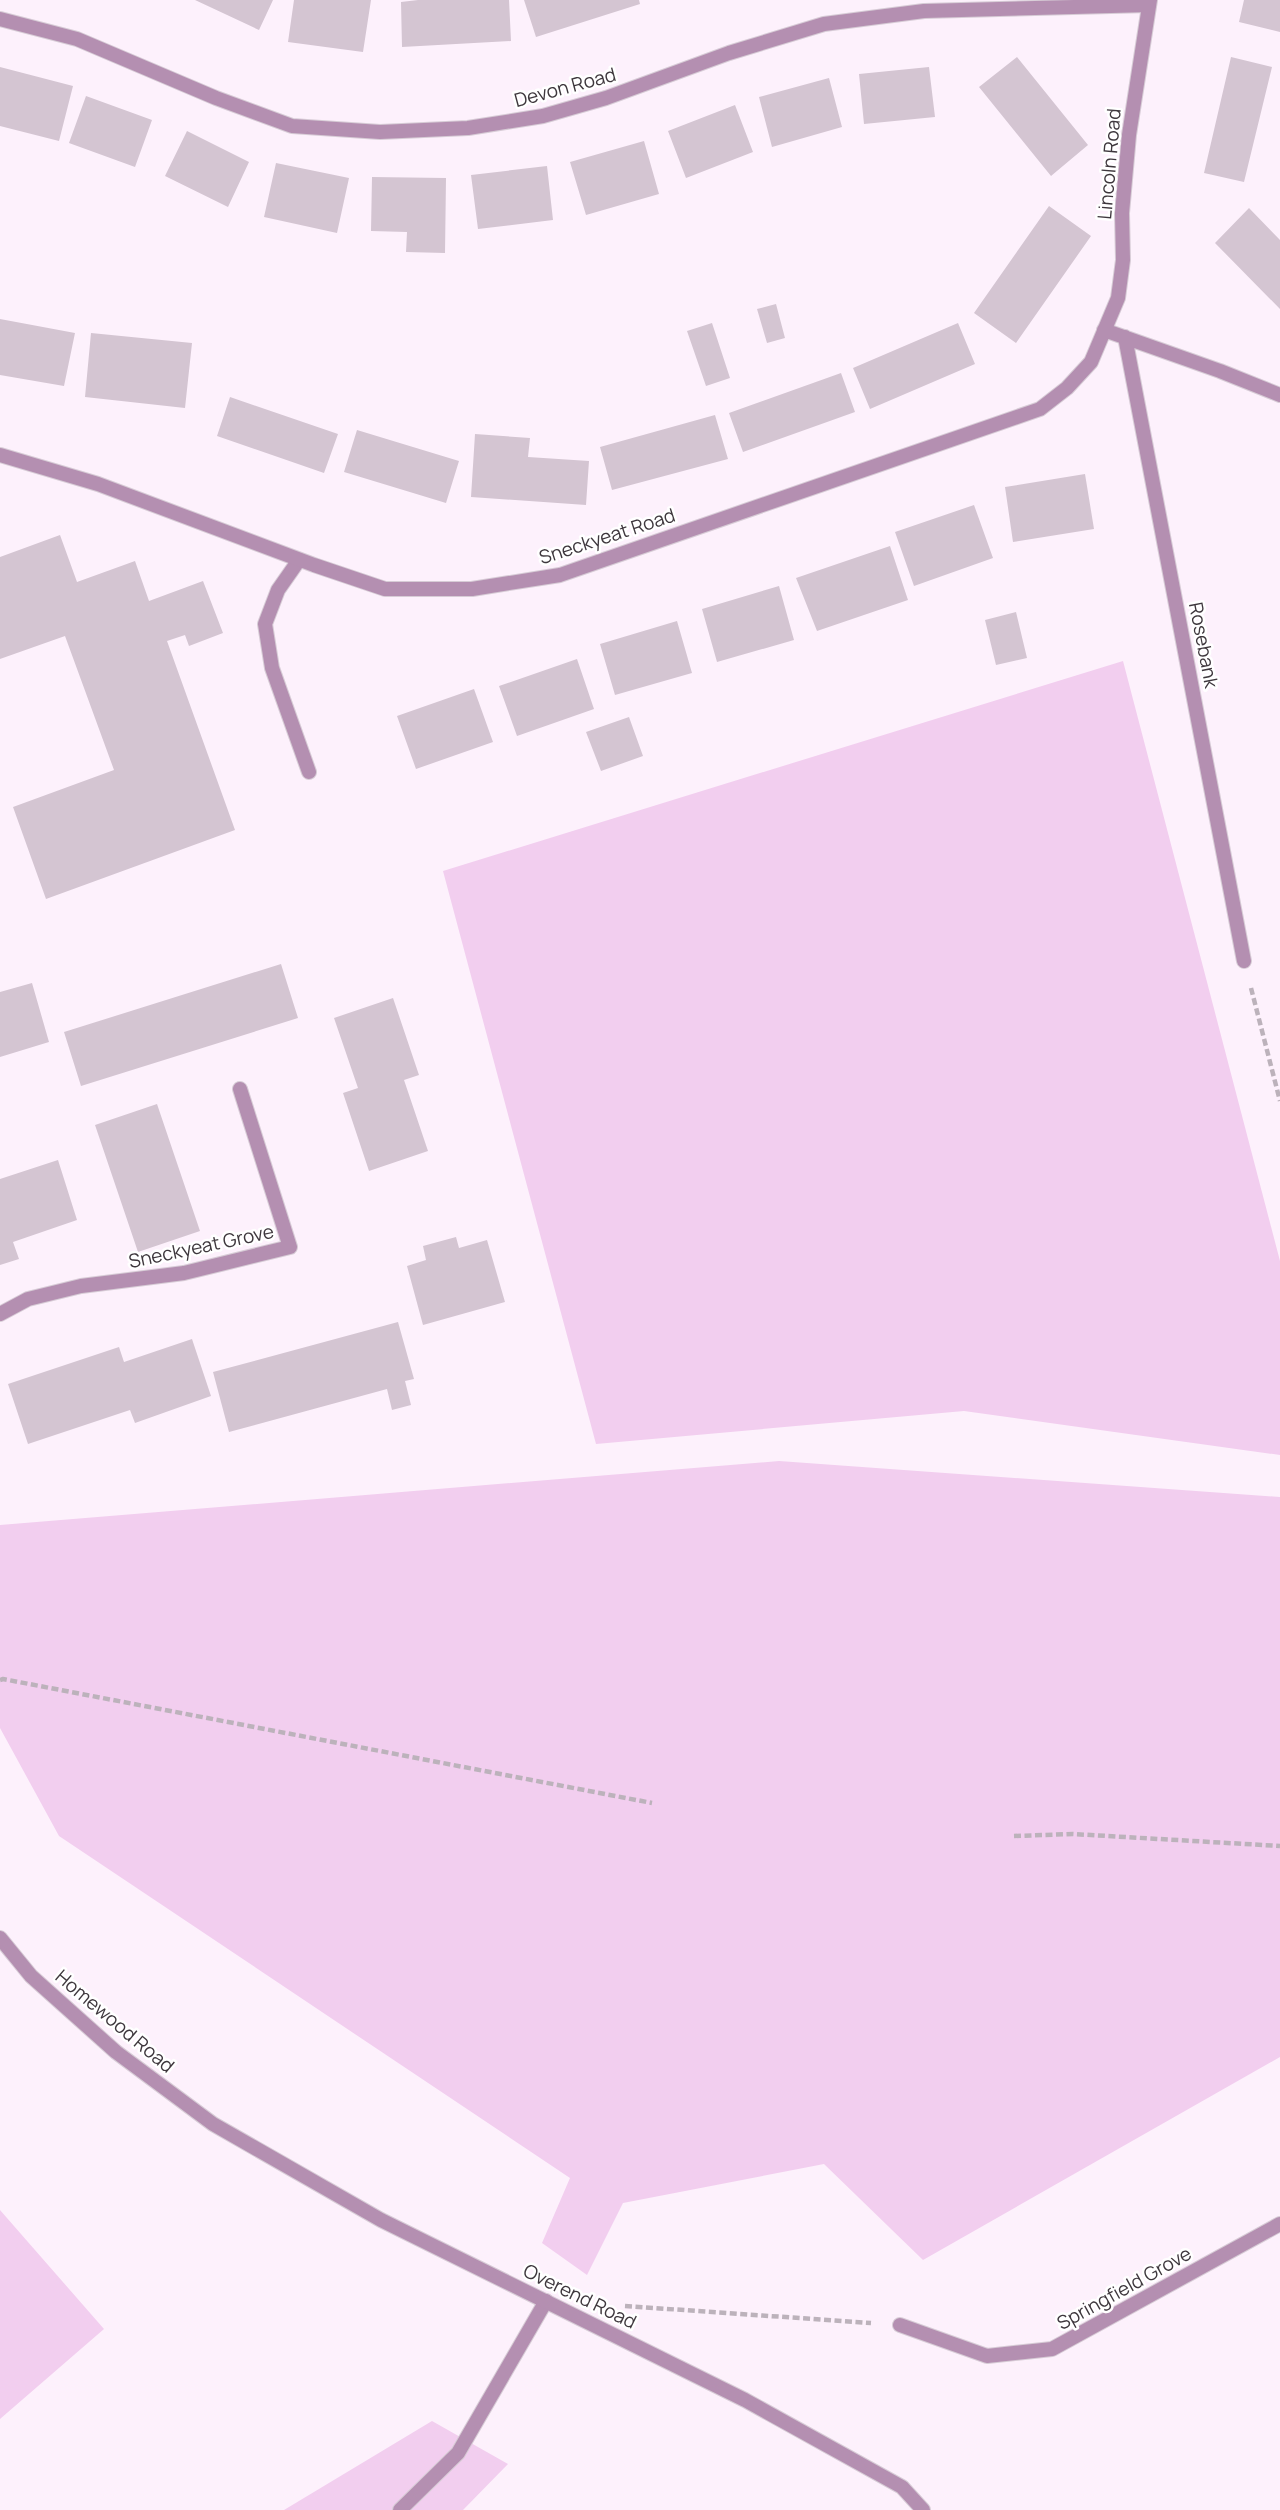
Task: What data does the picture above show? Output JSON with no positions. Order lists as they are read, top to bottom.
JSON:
{
  "streets": {
    "street": [
      "Devon Road",
      "Lincoln Road",
      "Sneckyeat Road",
      "Rosebank",
      "Sneckyeat Grove",
      "Homewood Road",
      "Springfield Grove",
      "Overend Road"
    ]
  },
  "crossings": [
    ["Devon Road", "Lincoln Road"],
    ["Lincoln Road", "Sneckyeat Road"],
    ["Homewood Road", "Overend Road"]
  ]
}
